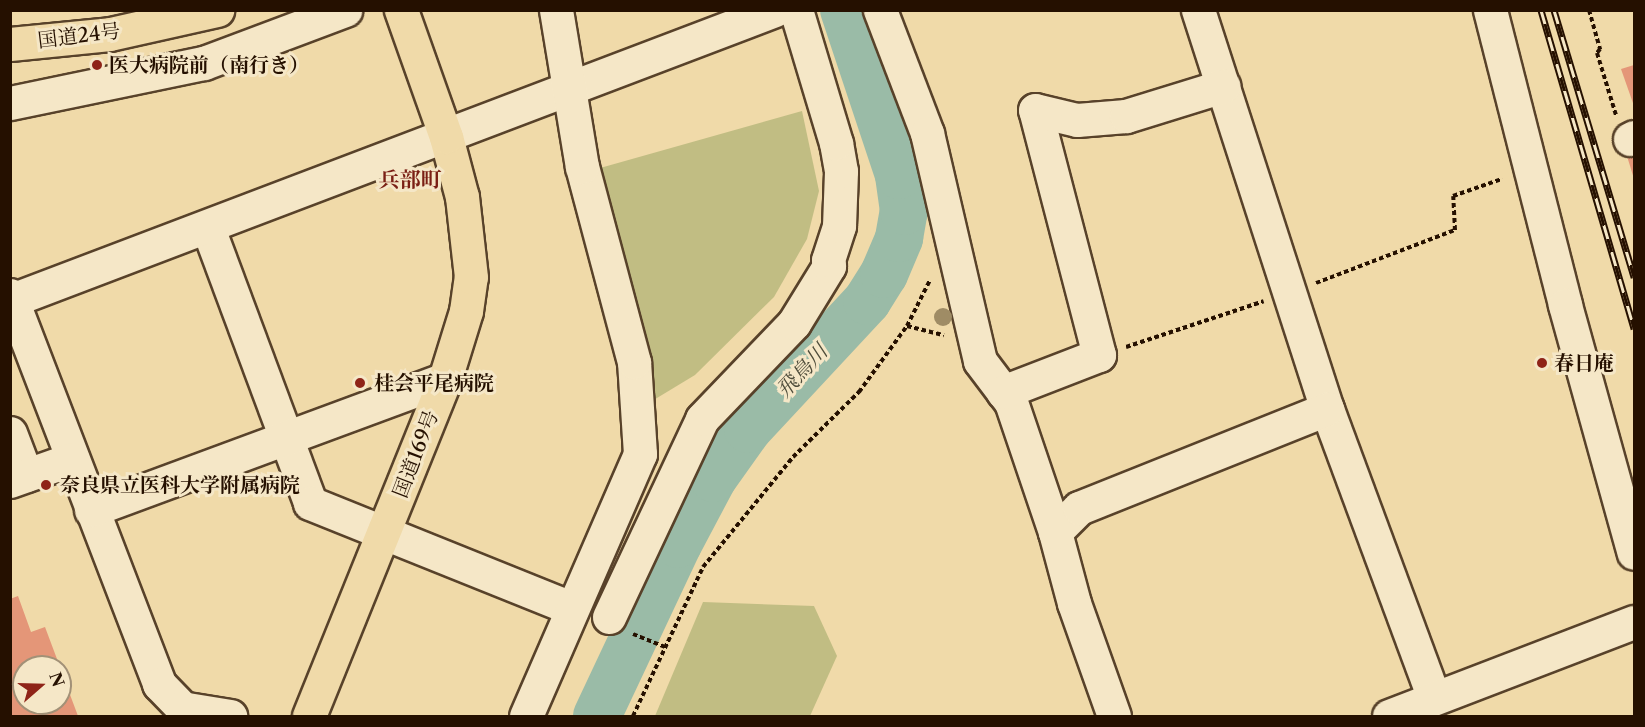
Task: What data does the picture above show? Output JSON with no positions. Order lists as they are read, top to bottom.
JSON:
{
  "streets": {
    "highway": ["国道24号", "国道169号"]
  },
  "districts": ["兵部町"],
  "water": ["飛鳥川"],
  "places": [
    "医大病院前（南行き）",
    "春日庵",
    "桂会平尾病院",
    "奈良県立医科大学附属病院"
  ],
  "north": "right"
}
